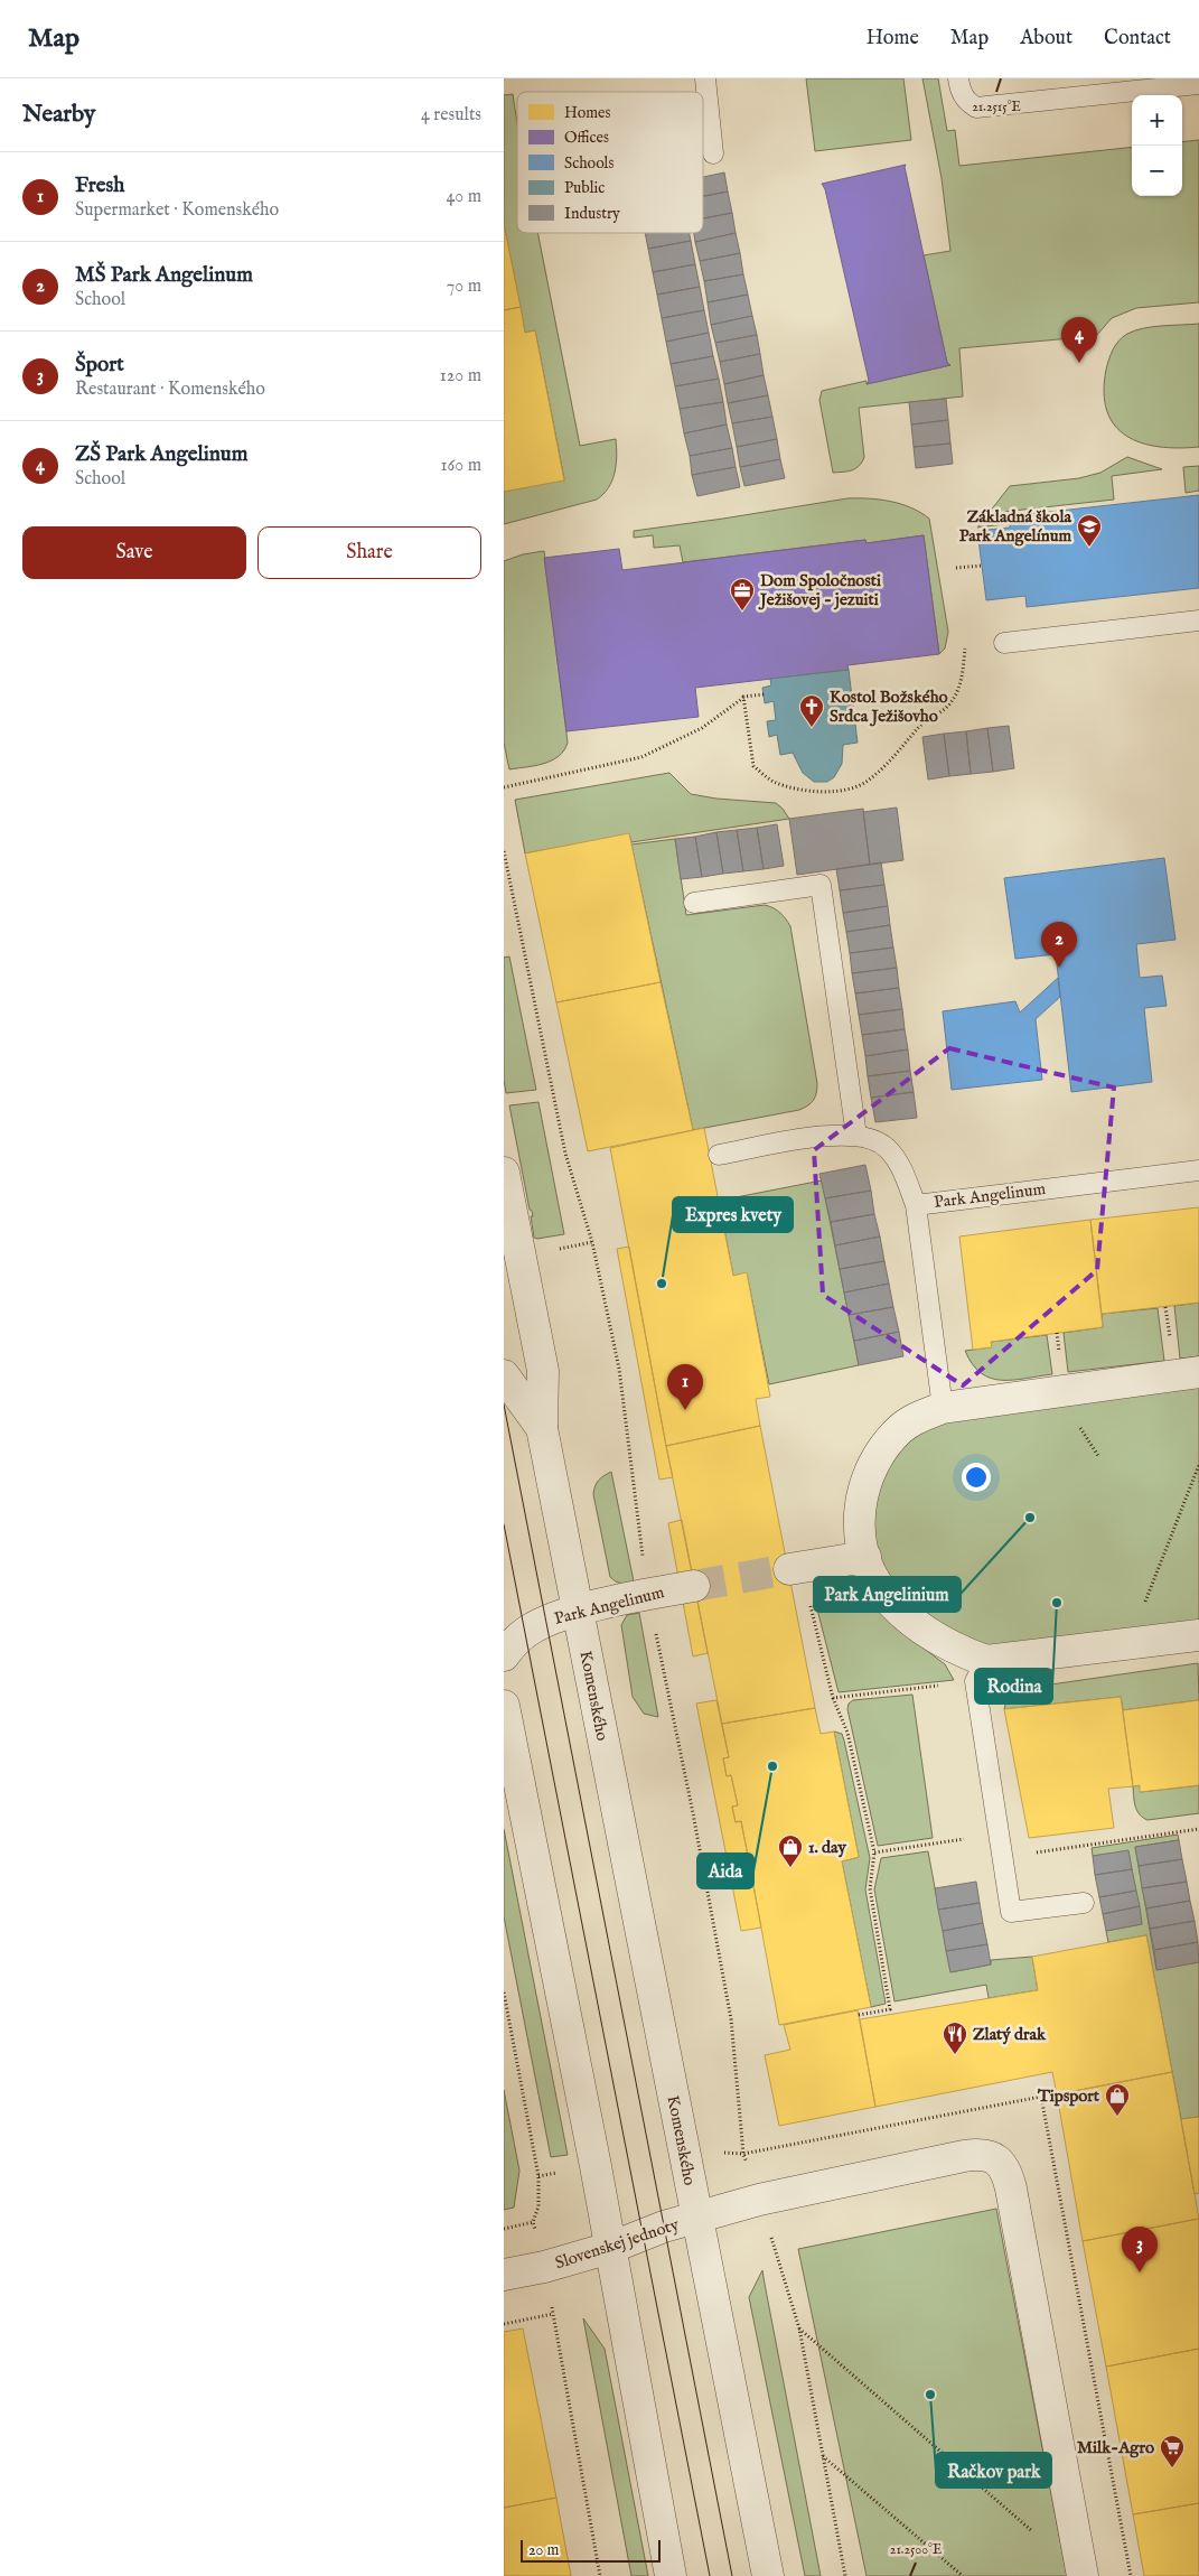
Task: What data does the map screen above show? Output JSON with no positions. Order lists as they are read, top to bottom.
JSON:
{
  "streets": {
    "street": ["Park Angelinum", "Komenského", "Slovenskej jednoty"]
  },
  "crossings": [
    ["Park Angelinum", "Komenského"],
    ["Komenského", "Slovenskej jednoty"]
  ],
  "places": {
    "school or university": ["Základná škola Park Angelínum"],
    "office": ["Dom Spoločnosti Ježišovej - jezuiti"],
    "church": ["Kostol Božského Srdca Ježišovho"],
    "other": [
      "Expres kvety",
      "Park Angelinium",
      "Rodina",
      "Aida",
      "Račkov park"
    ],
    "shop": ["1. day", "Tipsport"],
    "restaurant": ["Zlatý drak"],
    "supermarket": ["Milk-Agro"]
  },
  "legend": [
    "Homes",
    "Offices",
    "Schools",
    "Public",
    "Industry"
  ],
  "scale_bar": "20 m",
  "page": {
    "header": "Map",
    "nav": [
      "Home",
      "Map",
      "About",
      "Contact"
    ],
    "heading": ["Nearby", "4 results"],
    "map_buttons": ["+", "−"],
    "list": [
      {
        "mark": "1",
        "name": "Fresh",
        "note": "Supermarket · Komenského",
        "value": "40 m"
      },
      {
        "mark": "2",
        "name": "MŠ Park Angelinum",
        "note": "School",
        "value": "70 m"
      },
      {
        "mark": "3",
        "name": "Šport",
        "note": "Restaurant · Komenského",
        "value": "120 m"
      },
      {
        "mark": "4",
        "name": "ZŠ Park Angelinum",
        "note": "School",
        "value": "160 m"
      }
    ],
    "pins": [
      "4",
      "2",
      "1",
      "3"
    ],
    "buttons": ["Save", "Share"],
    "scale": "20 m"
  },
  "coordinates": ["21.2515°E", "21.2500°E"]
}
